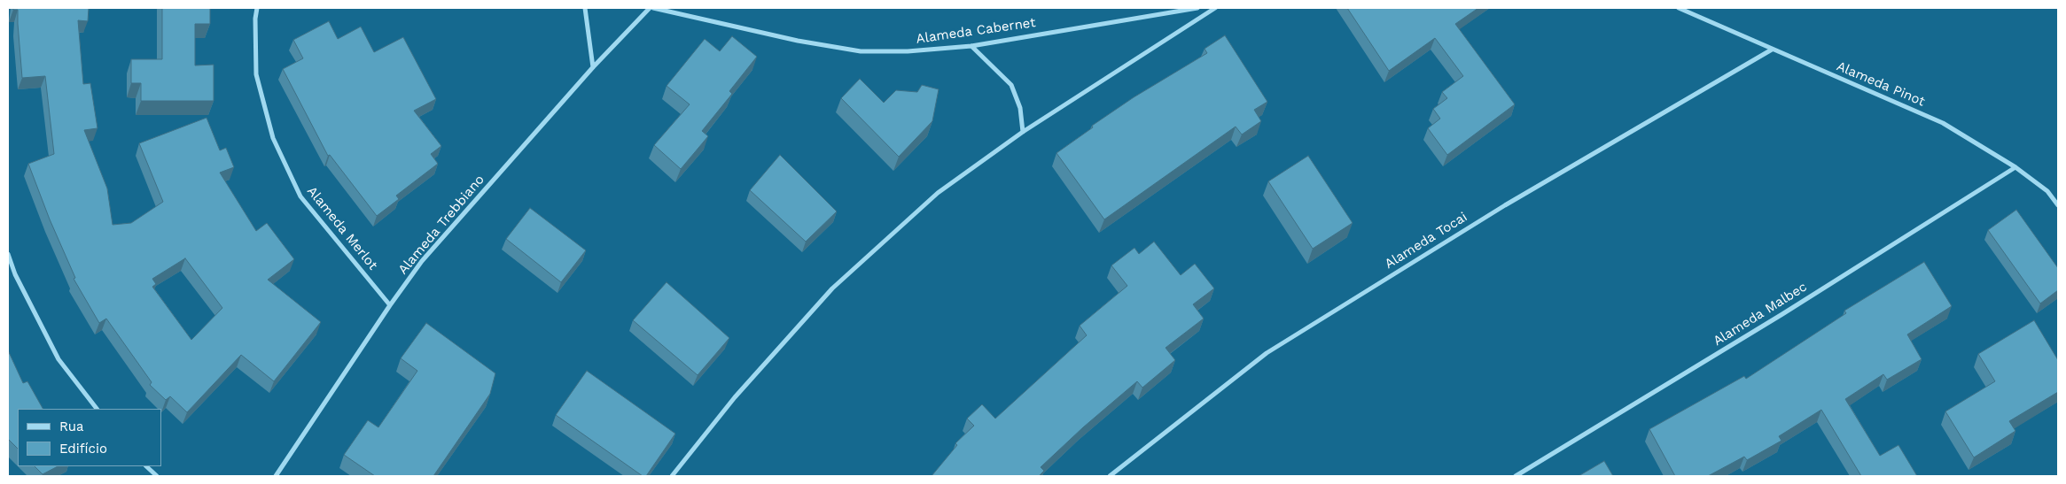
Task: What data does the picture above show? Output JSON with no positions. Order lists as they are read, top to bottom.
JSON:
{
  "streets": {
    "street": [
      "Alameda Cabernet",
      "Alameda Pinot",
      "Alameda Trebbiano",
      "Alameda Merlot",
      "Alameda Tocai",
      "Alameda Malbec"
    ]
  },
  "crossings": [
    ["Alameda Cabernet", "Alameda Trebbiano"],
    ["Alameda Pinot", "Alameda Tocai"],
    ["Alameda Pinot", "Alameda Malbec"],
    ["Alameda Trebbiano", "Alameda Merlot"]
  ],
  "legend": ["Rua", "Edifício"]
}
